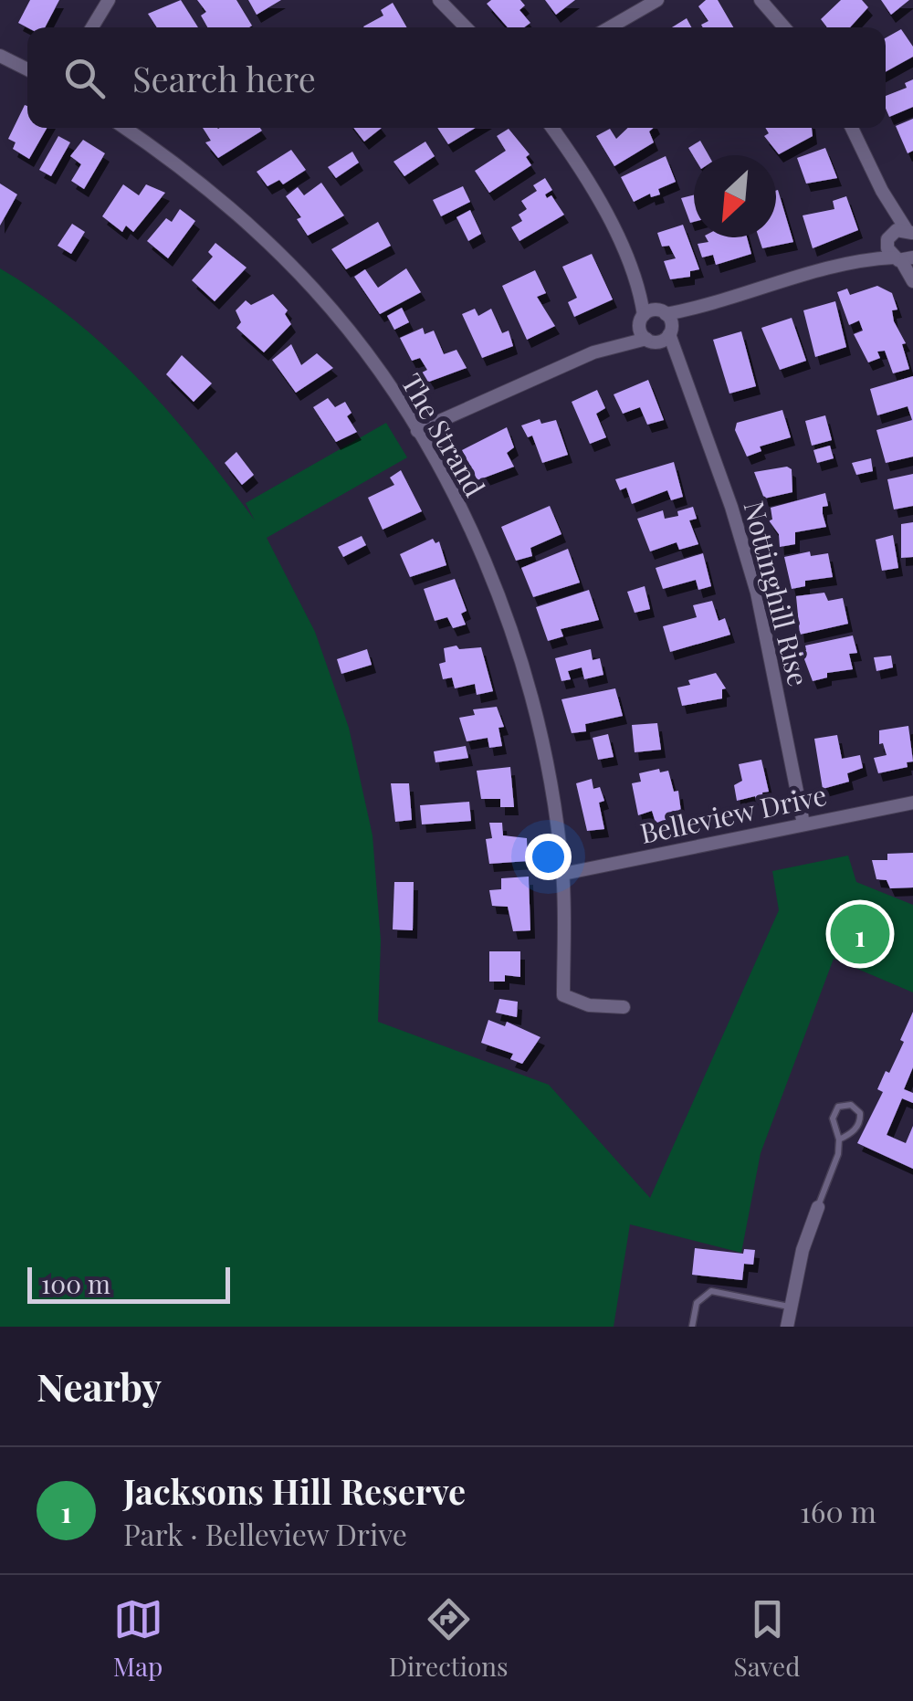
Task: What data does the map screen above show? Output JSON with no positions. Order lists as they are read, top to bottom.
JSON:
{
  "streets": {
    "street": ["The Strand", "Nottinghill Rise", "Belleview Drive"]
  },
  "crossings": [
    ["The Strand", "Belleview Drive"],
    ["Nottinghill Rise", "Belleview Drive"]
  ],
  "scale_bar": "100 m",
  "north": "bottom left",
  "page": {
    "search": "Search here",
    "pins": "1",
    "scale": "100 m",
    "heading": "Nearby",
    "list": [
      {
        "mark": "1",
        "name": "Jacksons Hill Reserve",
        "note": "Park · Belleview Drive",
        "value": "160 m"
      }
    ],
    "nav": ["Map", "Directions", "Saved"]
  }
}
